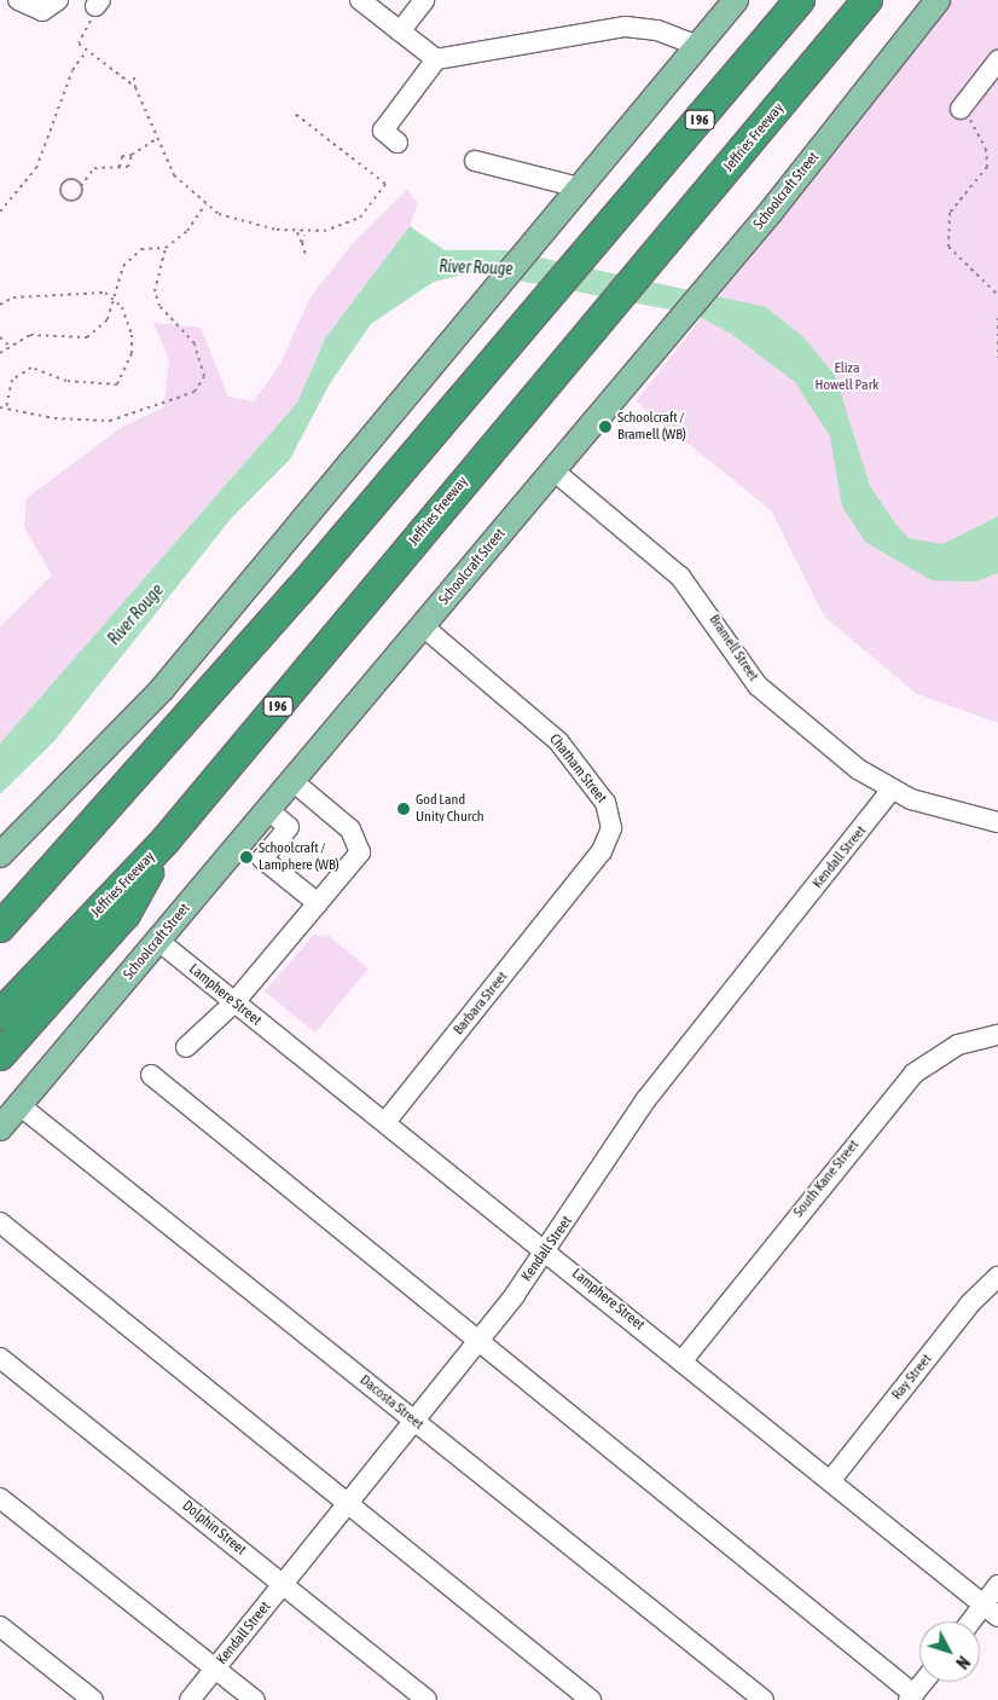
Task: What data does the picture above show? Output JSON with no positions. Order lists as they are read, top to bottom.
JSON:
{
  "streets": {
    "highway": ["I 96", "Jeffries Freeway"],
    "main road": ["Schoolcraft Street"],
    "street": [
      "Bramell Street",
      "Chatham Street",
      "Kendall Street",
      "Lamphere Street",
      "Barbara Street",
      "South Kane Street",
      "Ray Street",
      "Dacosta Street",
      "Dolphin Street"
    ]
  },
  "crossings": [
    ["Schoolcraft Street", "Bramell Street"],
    ["Schoolcraft Street", "Chatham Street"],
    ["Schoolcraft Street", "Lamphere Street"],
    ["Schoolcraft Street", "Dacosta Street"],
    ["Bramell Street", "Kendall Street"],
    ["Chatham Street", "Barbara Street"],
    ["Kendall Street", "Lamphere Street"],
    ["Kendall Street", "Dacosta Street"],
    ["Kendall Street", "Dolphin Street"],
    ["Lamphere Street", "Barbara Street"],
    ["Lamphere Street", "South Kane Street"],
    ["Lamphere Street", "Ray Street"]
  ],
  "water": ["River Rouge"],
  "parks": ["Eliza Howell Park"],
  "places": ["Schoolcraft / Bramell (WB)", "God Land Unity Church", "Schoolcraft / Lamphere (WB)"],
  "north": "bottom right"
}
